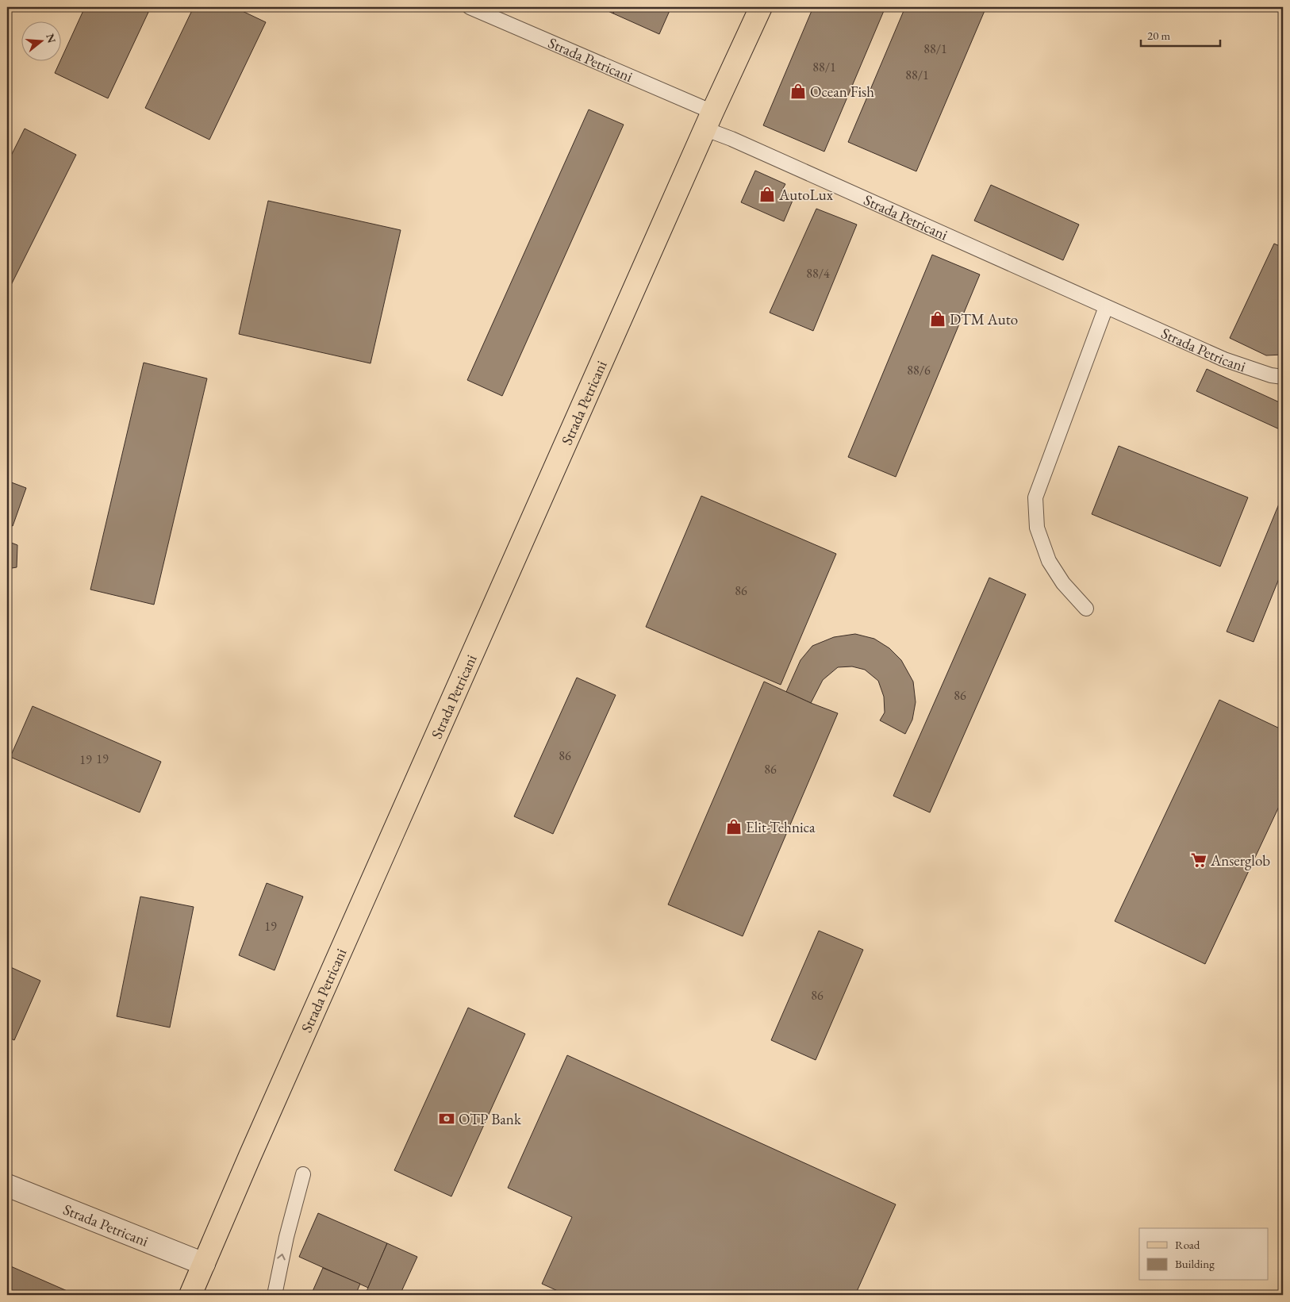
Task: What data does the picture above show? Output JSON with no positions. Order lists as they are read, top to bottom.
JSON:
{
  "streets": {
    "main road": ["Strada Petricani"]
  },
  "places": {
    "shop": [
      "Ocean Fish",
      "AutoLux",
      "DTM Auto",
      "Elit-Tehnica"
    ],
    "supermarket": ["Anserglob"],
    "bank": ["OTP Bank"]
  },
  "house_numbers": [
    "88/1",
    "88/1",
    "88/1",
    "88/4",
    "88/6",
    "86",
    "86",
    "86",
    "19",
    "19",
    "86",
    "19",
    "86"
  ],
  "legend": ["Road", "Building"],
  "scale_bar": "20 m",
  "north": "right"
}
